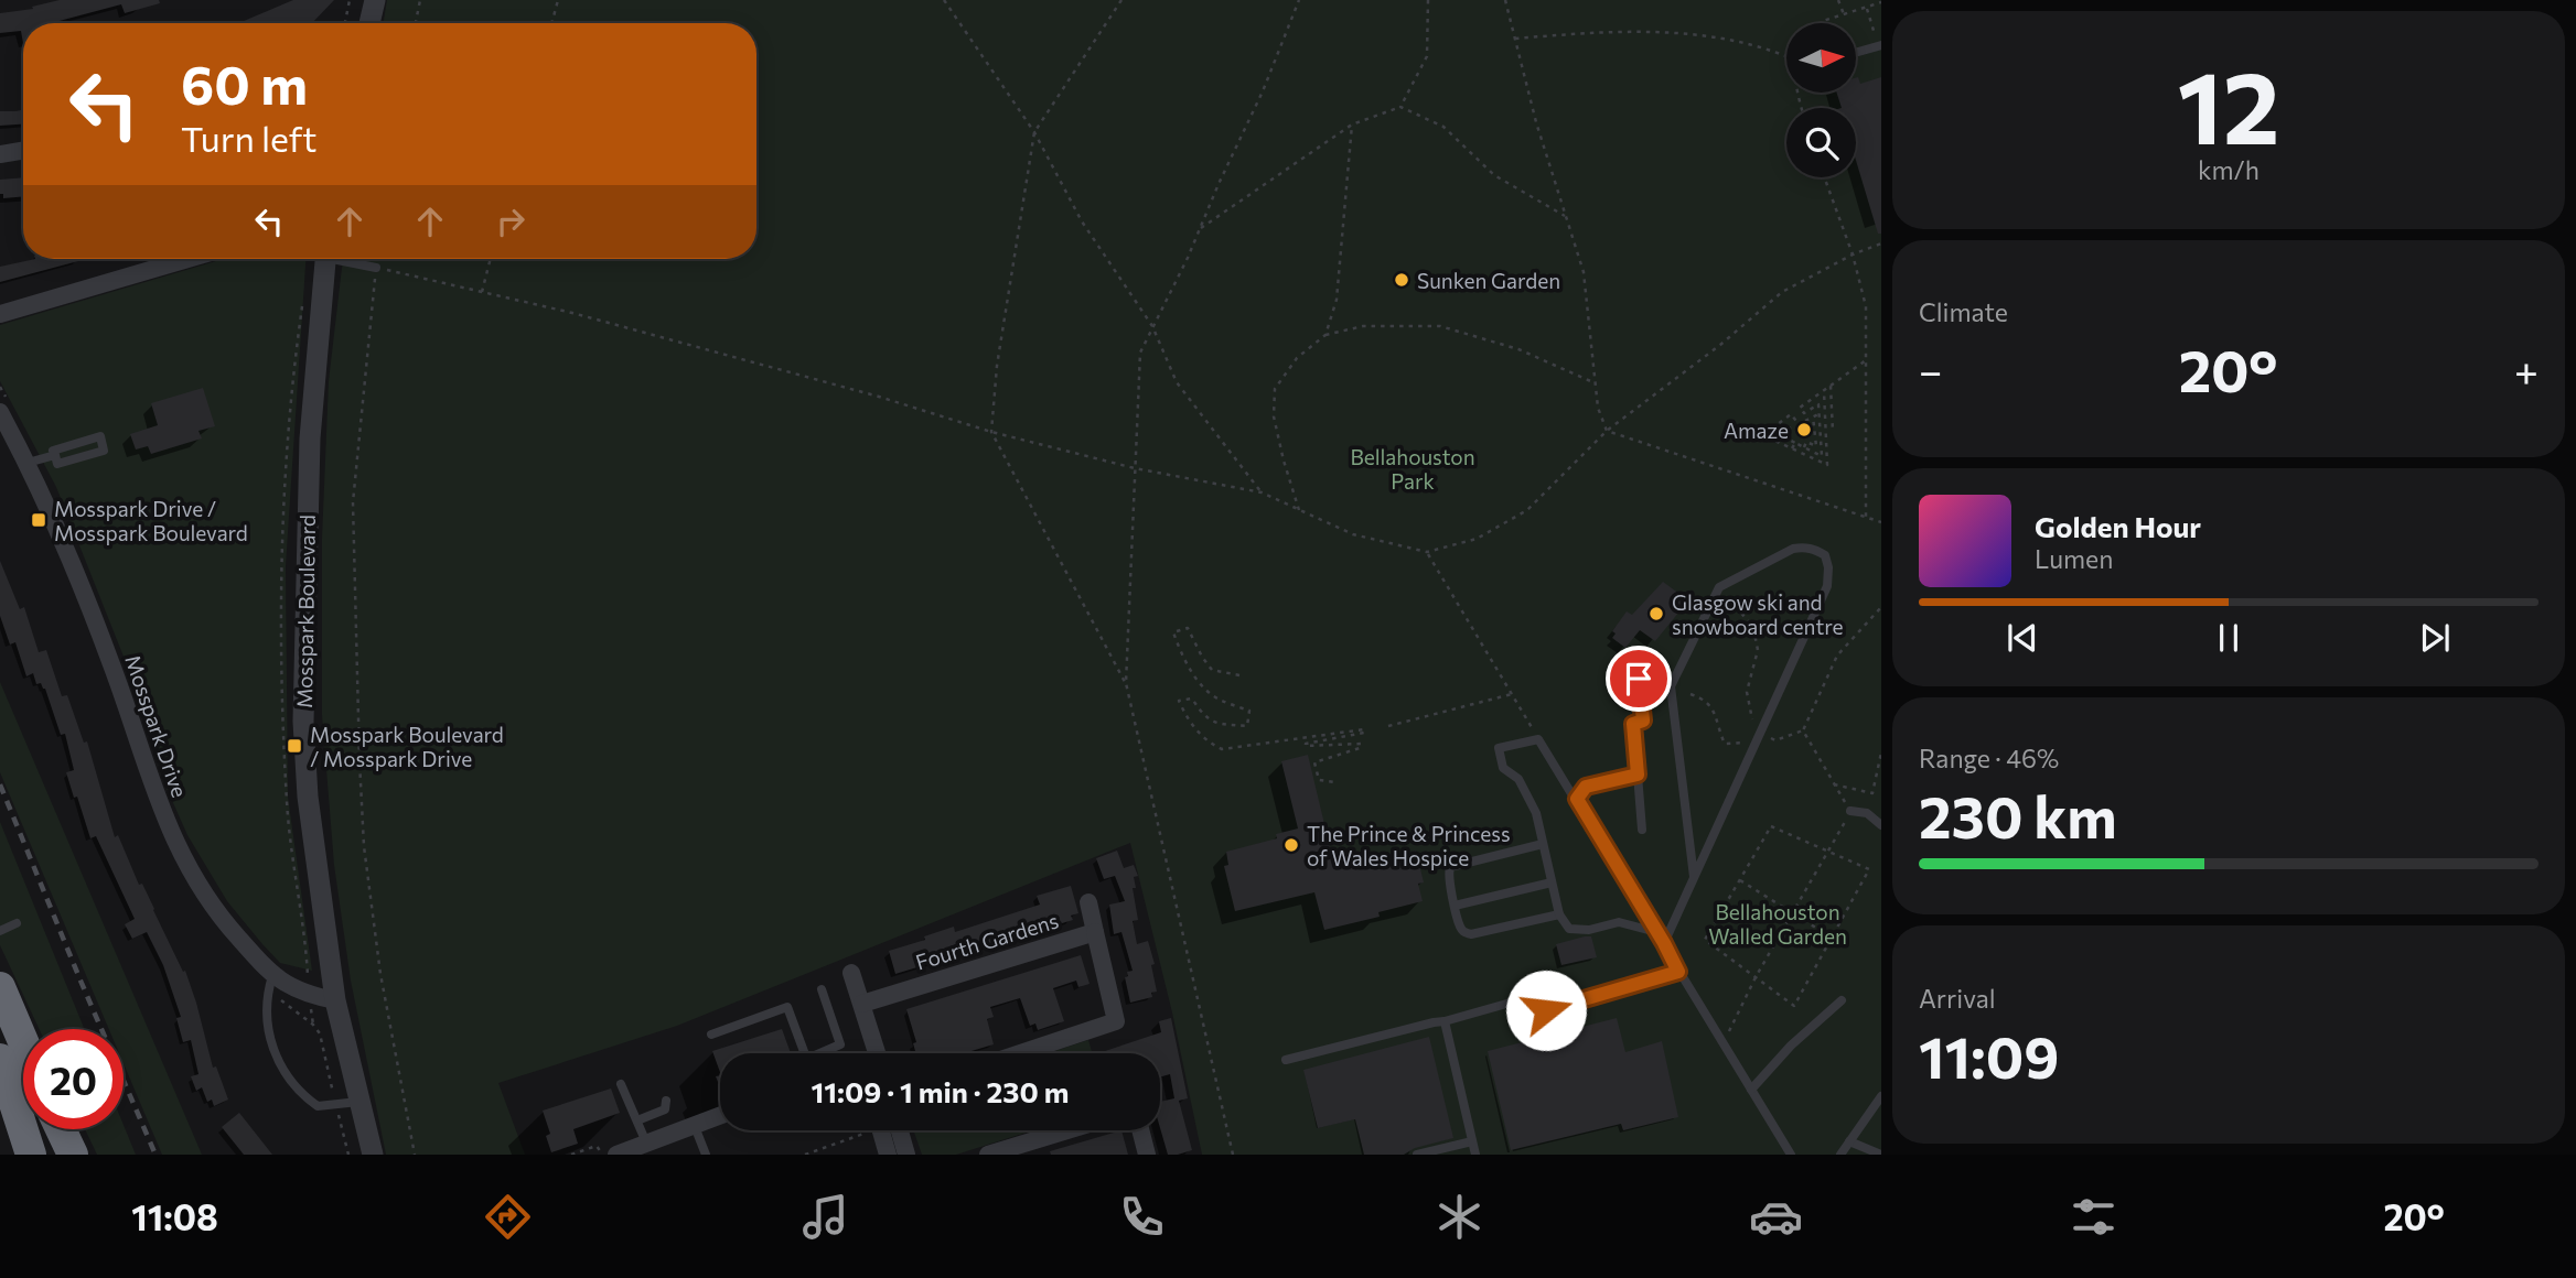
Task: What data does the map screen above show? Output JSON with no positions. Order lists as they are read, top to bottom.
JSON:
{
  "streets": {
    "street": ["Mosspark Boulevard", "Mosspark Drive", "Fourth Gardens"]
  },
  "crossings": [
    ["Mosspark Boulevard", "Mosspark Drive"]
  ],
  "parks": ["Bellahouston Park", "Bellahouston Walled Garden"],
  "places": {
    "other": [
      "Sunken Garden",
      "Amaze",
      "Glasgow ski and snowboard centre",
      "The Prince & Princess of Wales Hospice"
    ],
    "transit": ["Mosspark Drive / Mosspark Boulevard", "Mosspark Boulevard / Mosspark Drive"]
  },
  "north": "right",
  "page": {
    "tile": [
      ["12", "km/h"],
      "Climate",
      ["Range · 46%", "230 km"],
      ["Arrival", "11:09"]
    ],
    "turn": ["60 m", "Turn left"],
    "heat": ["−", "20°", "+"],
    "song": ["Golden Hour", "Lumen"],
    "limit": "20",
    "trip": "11:09 · 1 min · 230 m",
    "tabs": ["11:08", "20°"]
  }
}
